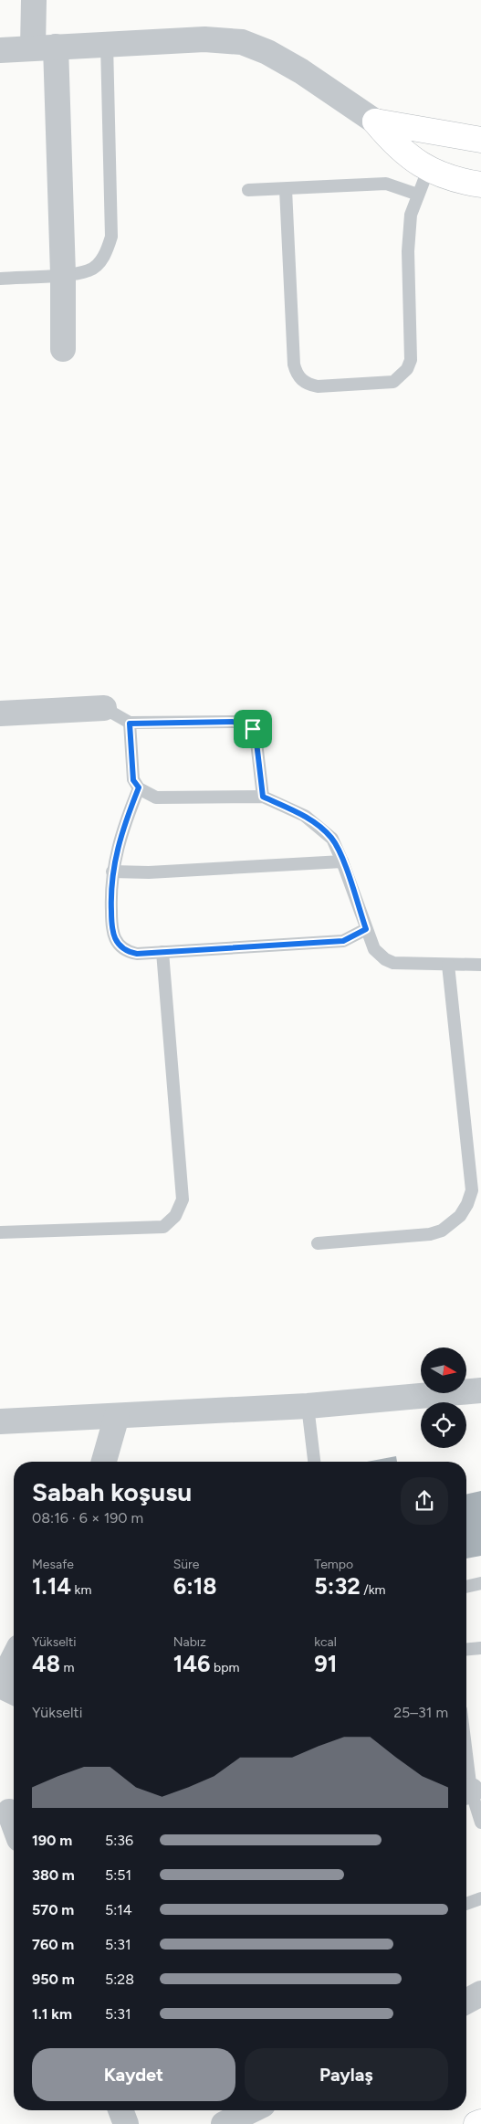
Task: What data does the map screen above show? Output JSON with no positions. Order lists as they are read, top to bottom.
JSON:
{
  "north": "right",
  "page": {
    "heading": ["Sabah koşusu", "08:16 · 6 × 190 m"],
    "stats": [
      ["Mesafe", "1.14 km"],
      ["Süre", "6:18"],
      ["Tempo", "5:32 /km"],
      ["Yükselti", "48 m"],
      ["Nabız", "146 bpm"],
      ["kcal", "91"]
    ],
    "chart": ["Yükselti", "25–31 m"],
    "list": [
      {
        "name": "190 m",
        "note": "5:36"
      },
      {
        "name": "380 m",
        "note": "5:51"
      },
      {
        "name": "570 m",
        "note": "5:14"
      },
      {
        "name": "760 m",
        "note": "5:31"
      },
      {
        "name": "950 m",
        "note": "5:28"
      },
      {
        "name": "1.1 km",
        "note": "5:31"
      }
    ],
    "buttons": ["Kaydet", "Paylaş"]
  }
}
